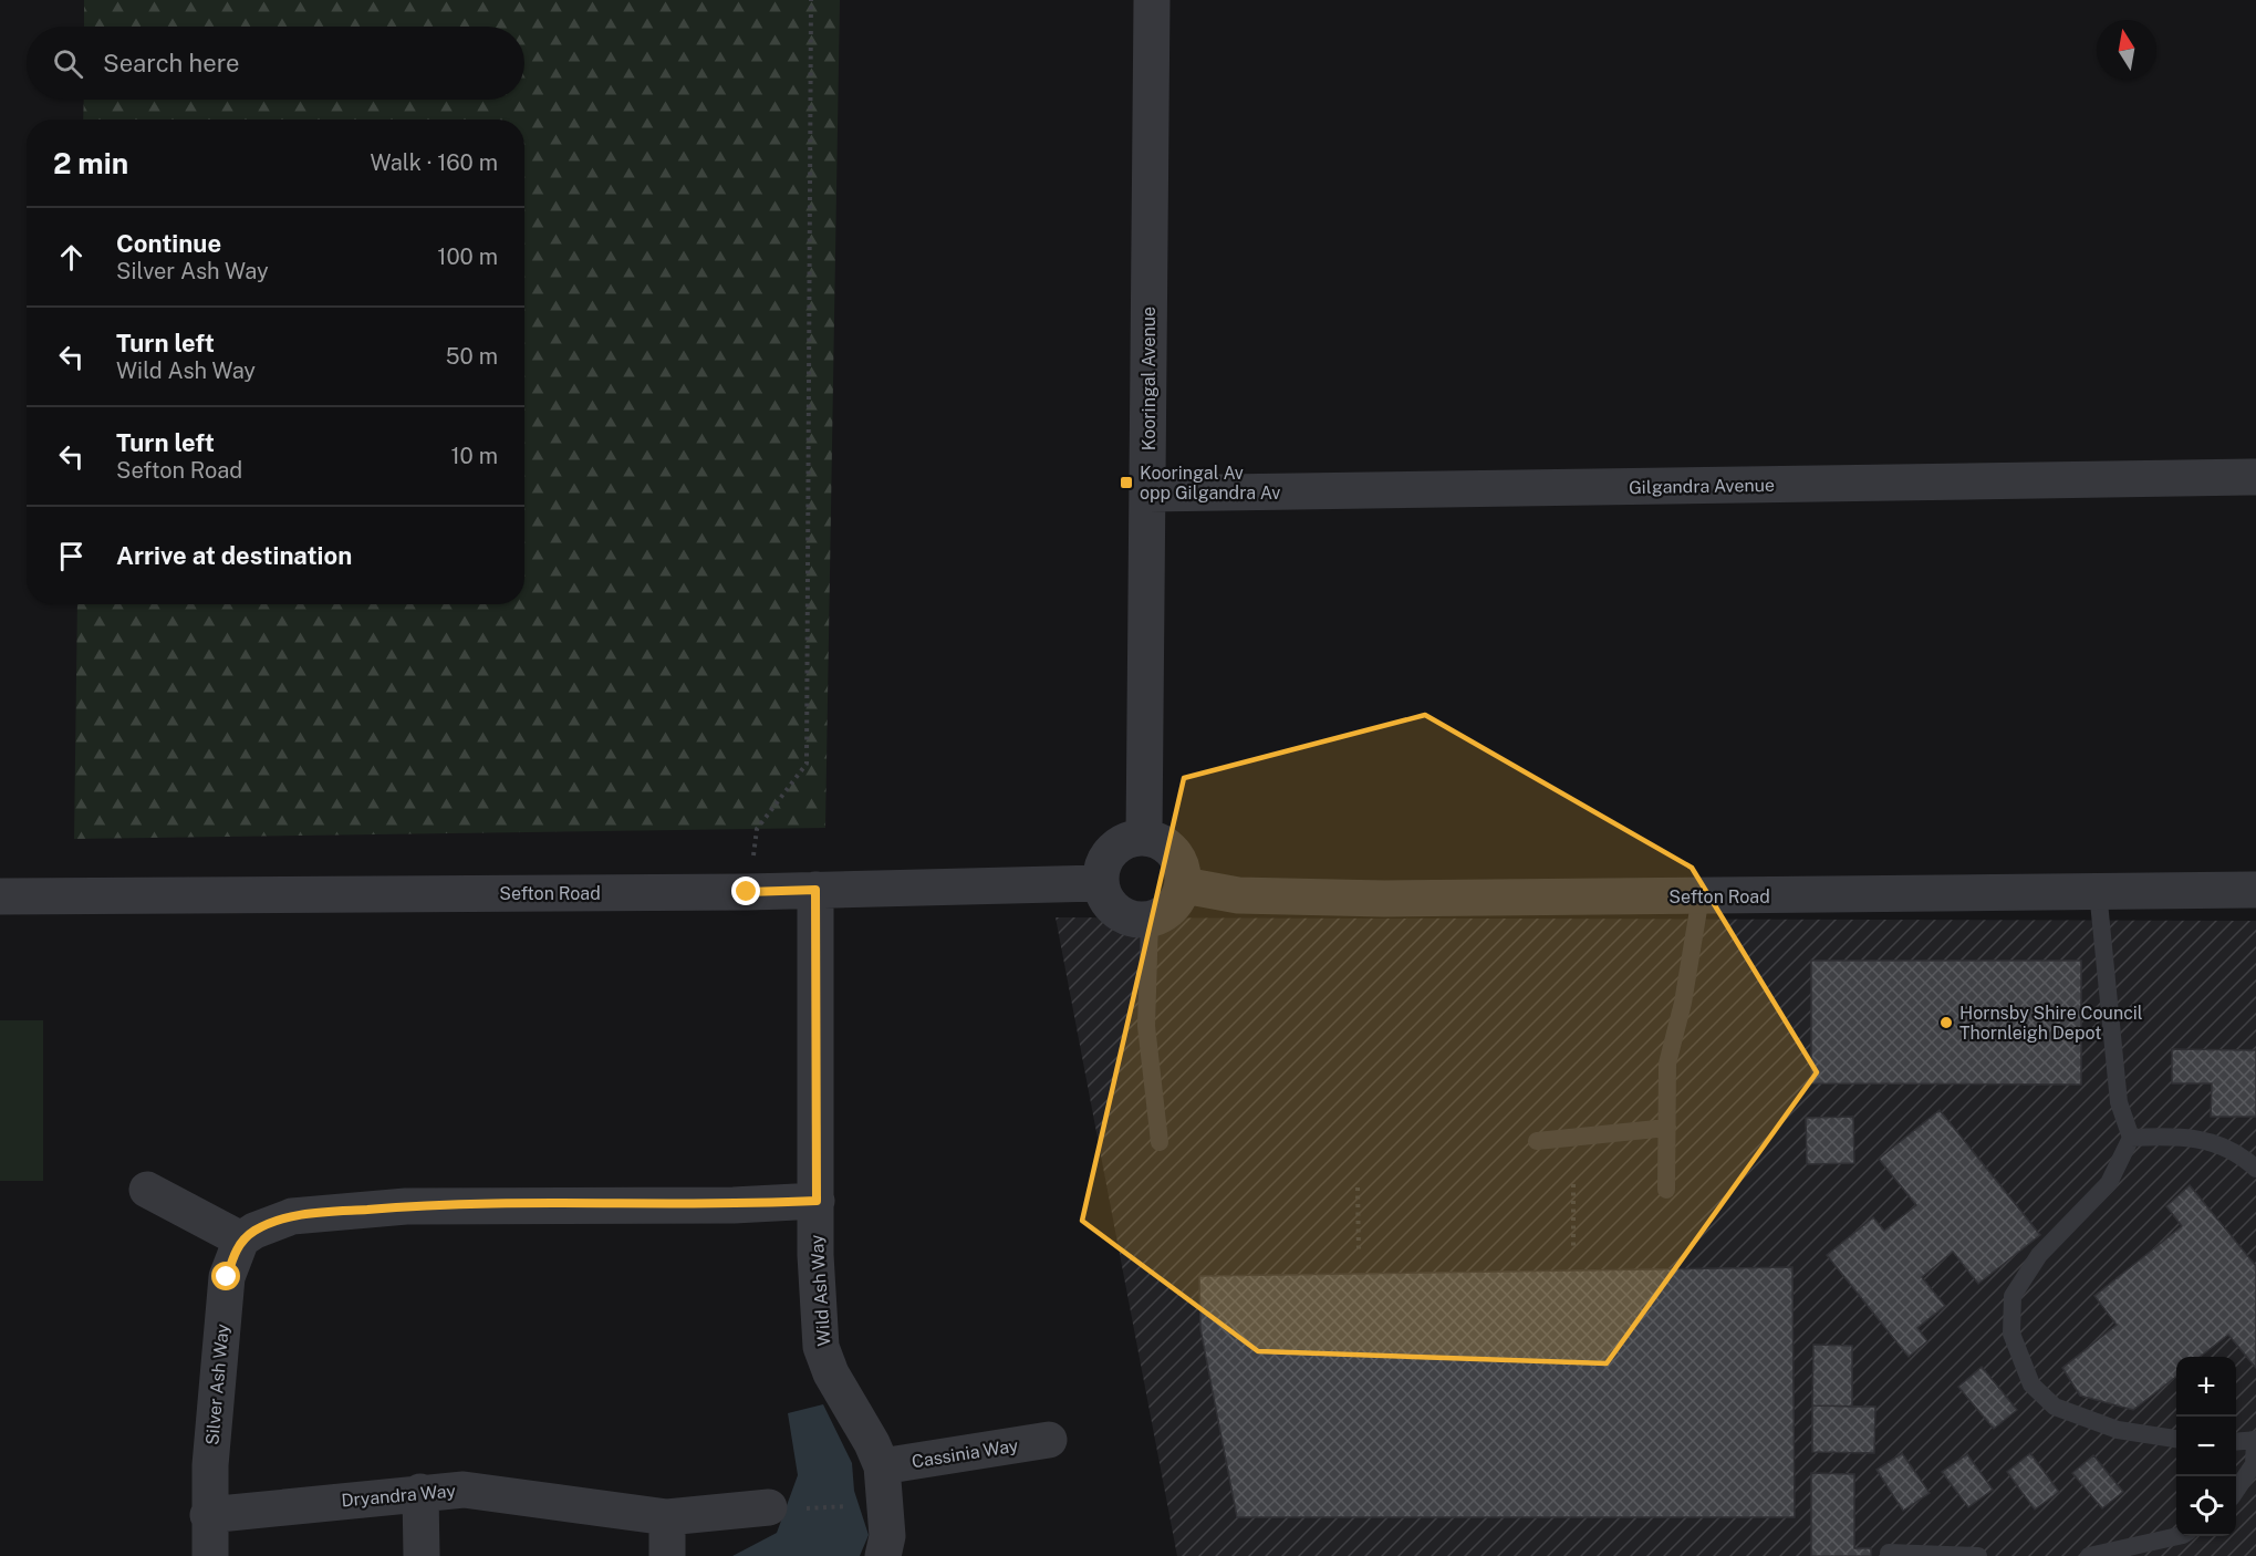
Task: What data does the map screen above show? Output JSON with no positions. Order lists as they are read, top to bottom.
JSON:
{
  "streets": {
    "street": [
      "Kooringal Avenue",
      "Gilgandra Avenue",
      "Sefton Road",
      "Wild Ash Way",
      "Silver Ash Way",
      "Cassinia Way",
      "Dryandra Way"
    ]
  },
  "crossings": [
    ["Kooringal Avenue", "Gilgandra Avenue"],
    ["Kooringal Avenue", "Sefton Road"],
    ["Sefton Road", "Wild Ash Way"],
    ["Wild Ash Way", "Cassinia Way"],
    ["Silver Ash Way", "Dryandra Way"]
  ],
  "places": {
    "transit": ["Kooringal Av opp Gilgandra Av"],
    "other": ["Hornsby Shire Council Thornleigh Depot"]
  },
  "north": "top",
  "page": {
    "search": "Search here",
    "heading": ["2 min", "Walk · 160 m"],
    "list": [
      ["Continue", "Silver Ash Way", "100 m"],
      ["Turn left", "Wild Ash Way", "50 m"],
      ["Turn left", "Sefton Road", "10 m"],
      "Arrive at destination"
    ],
    "map_buttons": ["+", "−"]
  }
}
